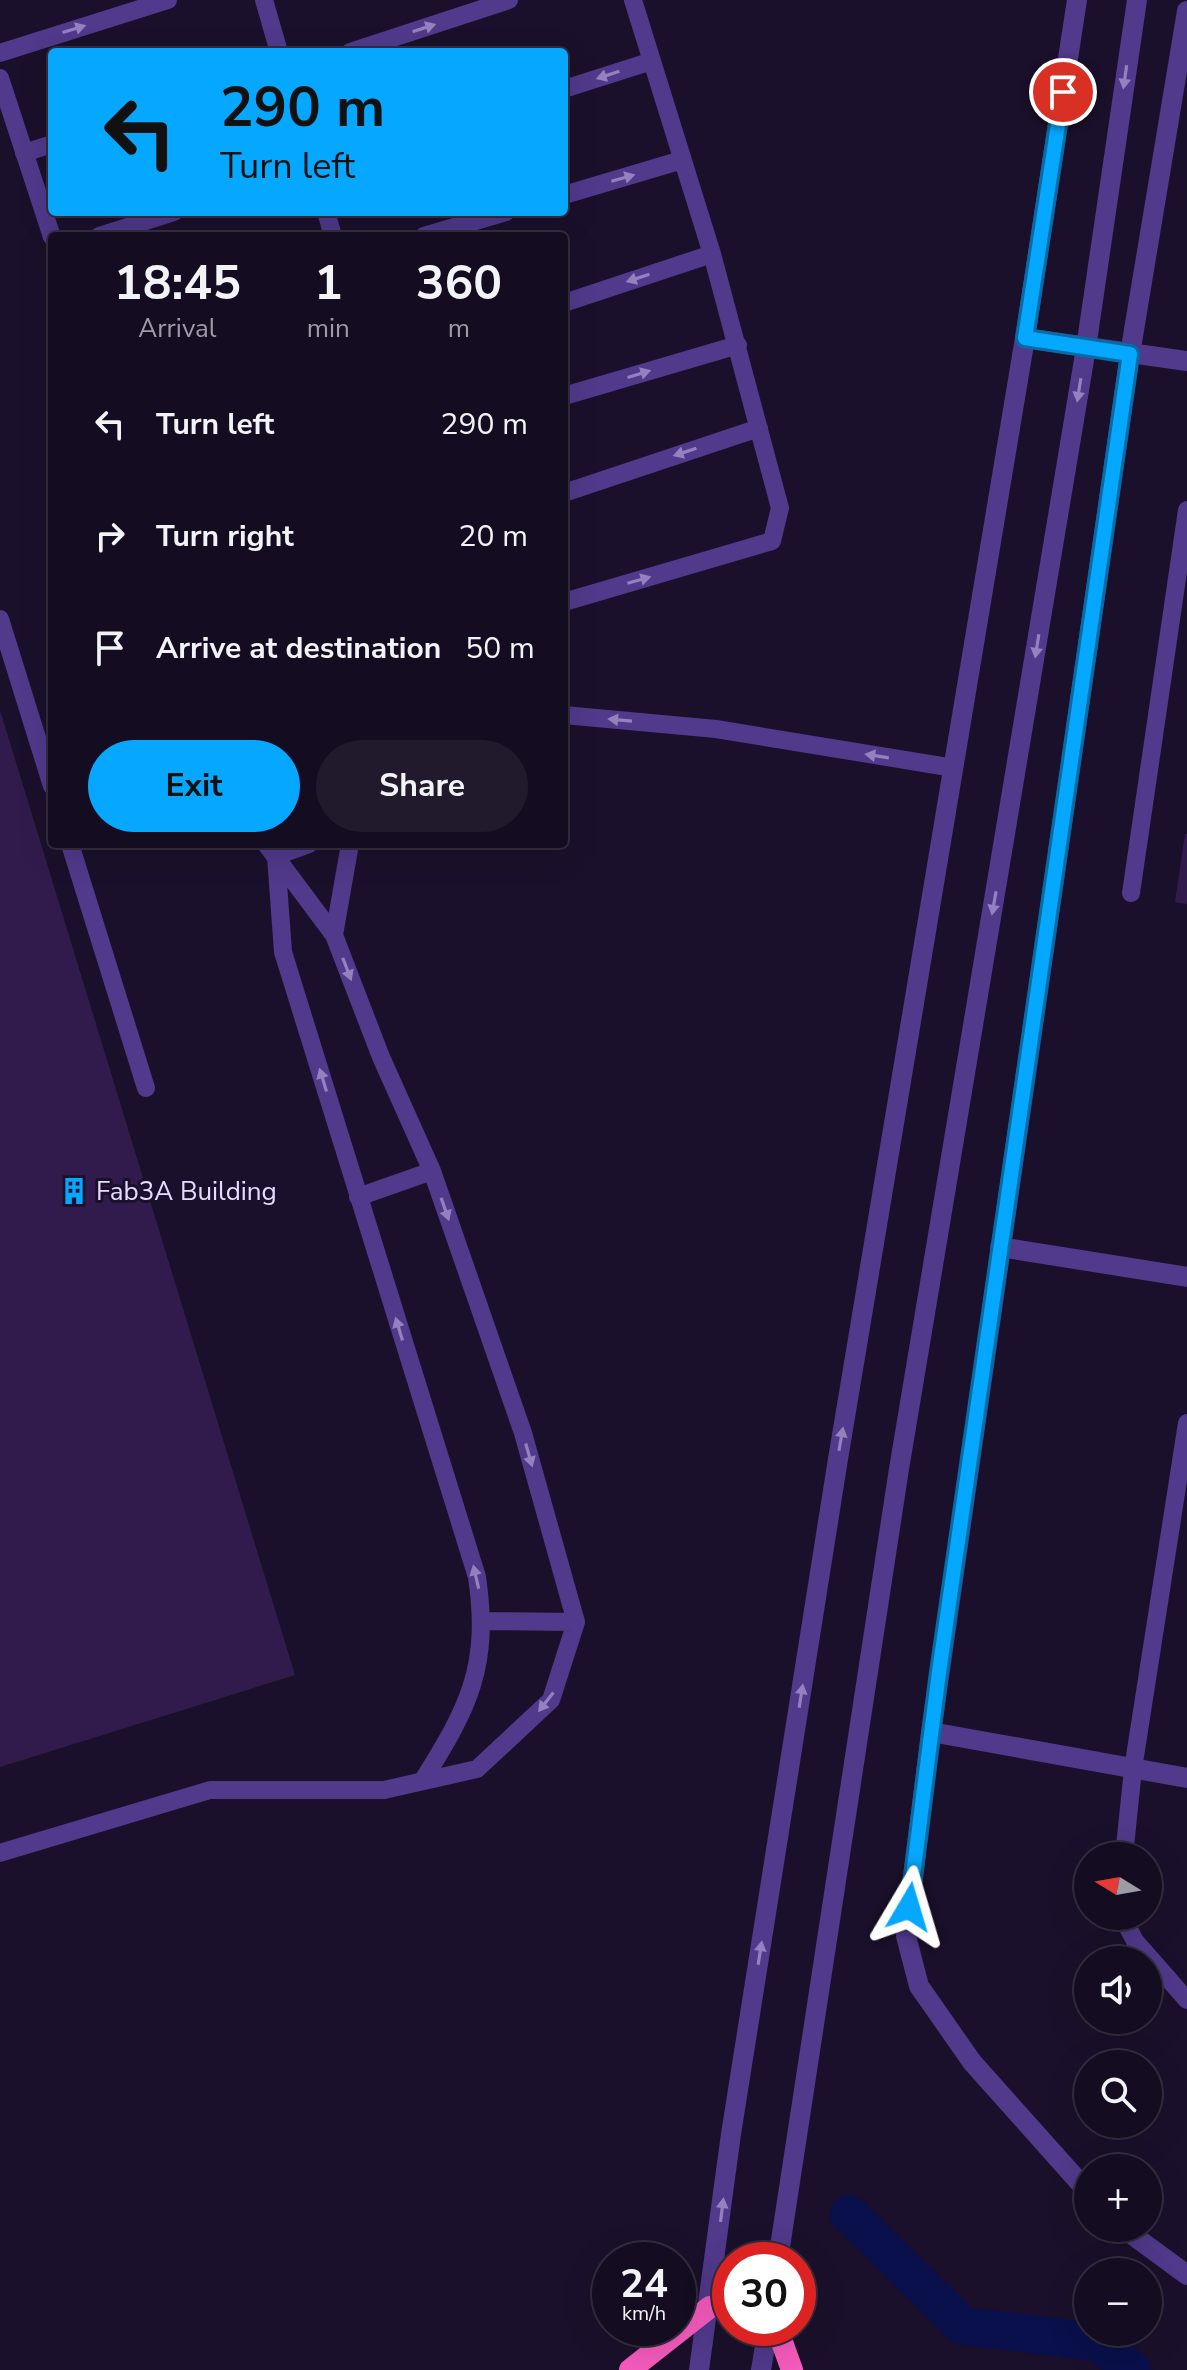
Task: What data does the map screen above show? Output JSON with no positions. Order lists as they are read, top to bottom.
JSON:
{
  "places": {
    "building": ["Fab3A Building"]
  },
  "north": "left",
  "page": {
    "turn": ["290 m", "Turn left"],
    "eta": [
      "18:45",
      "Arrival",
      "1",
      "min",
      "360",
      "m"
    ],
    "list": [
      {
        "name": "Turn left",
        "value": "290 m"
      },
      {
        "name": "Turn right",
        "value": "20 m"
      },
      {
        "name": "Arrive at destination",
        "value": "50 m"
      }
    ],
    "buttons": ["Exit", "Share"],
    "map_buttons": ["+", "−"],
    "speed": "24 km/h",
    "limit": "30"
  }
}
